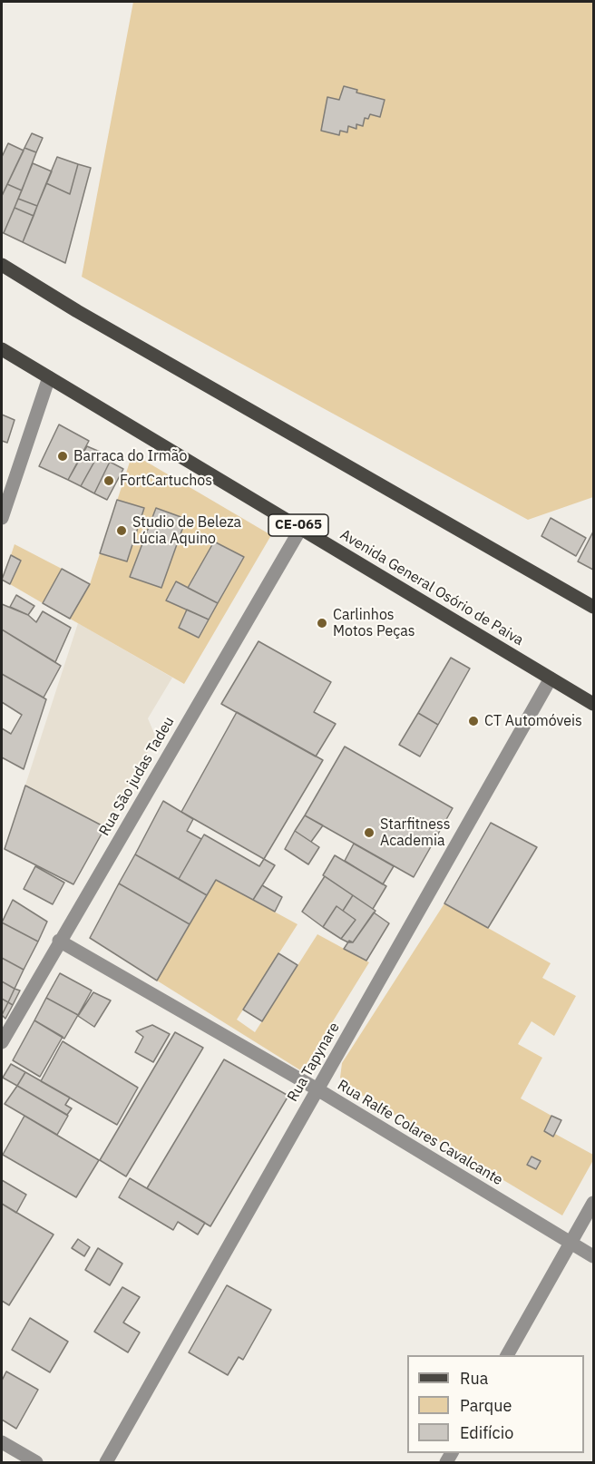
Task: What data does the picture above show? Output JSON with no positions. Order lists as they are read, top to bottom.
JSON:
{
  "streets": {
    "main road": ["CE-065", "Avenida General Osório de Paiva"],
    "street": ["Rua São judas Tadeu", "Rua Tapynare", "Rua Ralfe Colares Cavalcante"]
  },
  "crossings": [
    ["Avenida General Osório de Paiva", "Rua São judas Tadeu"],
    ["Avenida General Osório de Paiva", "Rua Tapynare"],
    ["Rua São judas Tadeu", "Rua Ralfe Colares Cavalcante"],
    ["Rua Tapynare", "Rua Ralfe Colares Cavalcante"]
  ],
  "places": [
    "Barraca do Irmão",
    "FortCartuchos",
    "Studio de Beleza Lúcia Aquino",
    "Carlinhos Motos Peças",
    "CT Automóveis",
    "Starfitness Academia"
  ],
  "legend": ["Rua", "Parque", "Edifício"]
}
